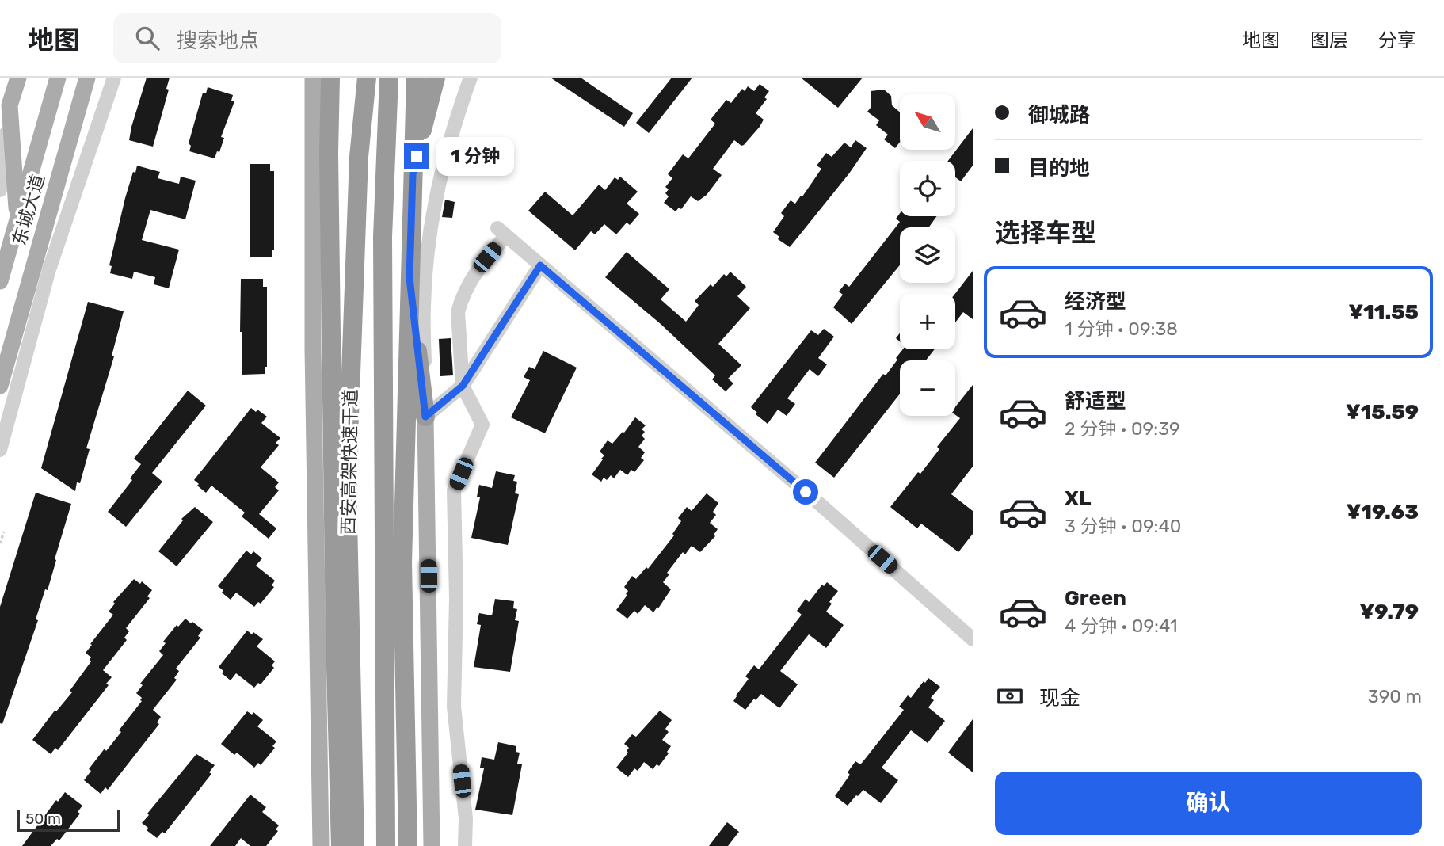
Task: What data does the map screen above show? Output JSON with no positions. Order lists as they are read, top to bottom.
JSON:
{
  "streets": {
    "highway": ["西安高架快速干道"],
    "main road": ["东城大道"]
  },
  "scale_bar": "50 m",
  "north": "top left",
  "page": {
    "header": "地图",
    "search": "搜索地点",
    "nav": ["地图", "图层", "分享"],
    "banner": ["御城路", "目的地"],
    "map_buttons": ["+", "−"],
    "bubble": "1 分钟",
    "heading": "选择车型",
    "list": [
      {
        "name": "经济型",
        "note": "1 分钟 · 09:38",
        "value": "¥11.55"
      },
      {
        "name": "舒适型",
        "note": "2 分钟 · 09:39",
        "value": "¥15.59"
      },
      {
        "name": "XL",
        "note": "3 分钟 · 09:40",
        "value": "¥19.63"
      },
      {
        "name": "Green",
        "note": "4 分钟 · 09:41",
        "value": "¥9.79"
      }
    ],
    "pay": ["现金", "390 m"],
    "buttons": "确认",
    "scale": "50 m"
  }
}
